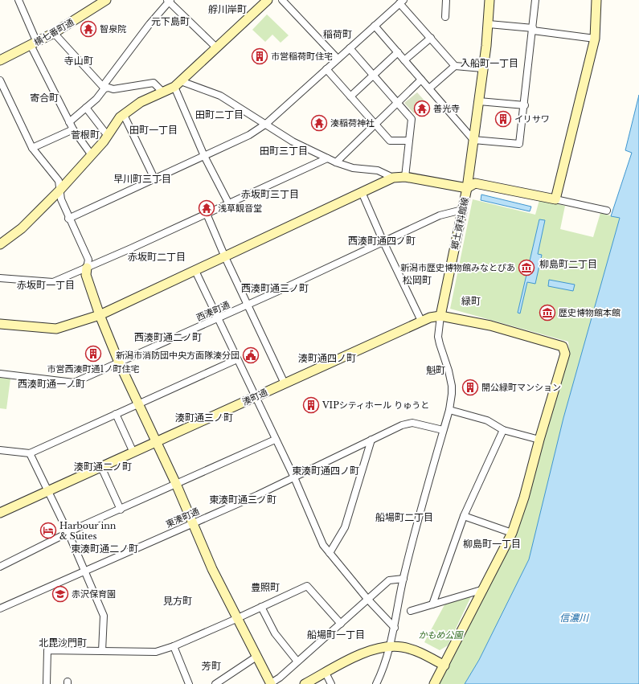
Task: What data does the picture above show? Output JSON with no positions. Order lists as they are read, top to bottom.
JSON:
{
  "streets": {
    "street": [
      "横七番町通",
      "郷土資料館線",
      "西湊町通",
      "湊町通",
      "東湊町通"
    ]
  },
  "crossings": [
    ["郷土資料館線", "西湊町通"],
    ["郷土資料館線", "湊町通"]
  ],
  "districts": [
    "艀川岸町",
    "元下島町",
    "稲荷町",
    "寺山町",
    "入船町一丁目",
    "寄合町",
    "田町二丁目",
    "田町一丁目",
    "菅根町",
    "田町三丁目",
    "早川町三丁目",
    "赤坂町三丁目",
    "西湊町通四ノ町",
    "赤坂町二丁目",
    "柳島町二丁目",
    "松岡町",
    "赤坂町一丁目",
    "西湊町通三ノ町",
    "緑町",
    "西湊町通二ノ町",
    "湊町通四ノ町",
    "魁町",
    "西湊町通一ノ町",
    "湊町通三ノ町",
    "湊町通二ノ町",
    "東湊町通四ノ町",
    "東湊町通三ノ町",
    "船場町二丁目",
    "柳島町一丁目",
    "東湊町通二ノ町",
    "豊照町",
    "見方町",
    "船場町一丁目",
    "北毘沙門町",
    "芳町"
  ],
  "water": ["信濃川"],
  "parks": ["かもめ公園"],
  "places": {
    "temple": [
      "智泉院",
      "善光寺",
      "湊稲荷神社",
      "浅草観音堂"
    ],
    "building": [
      "市営稲荷町住宅",
      "イリサワ",
      "市営西湊町通1ノ町住宅",
      "開公緑町マンション",
      "VIPシティホール りゅうと"
    ],
    "museum": ["新潟市歴史博物館みなとぴあ", "歴史博物館本館"],
    "public building": ["新潟市消防団中央方面隊湊分団"],
    "hotel": ["Harbour inn & Suites"],
    "school or university": ["赤沢保育園"]
  }
}
